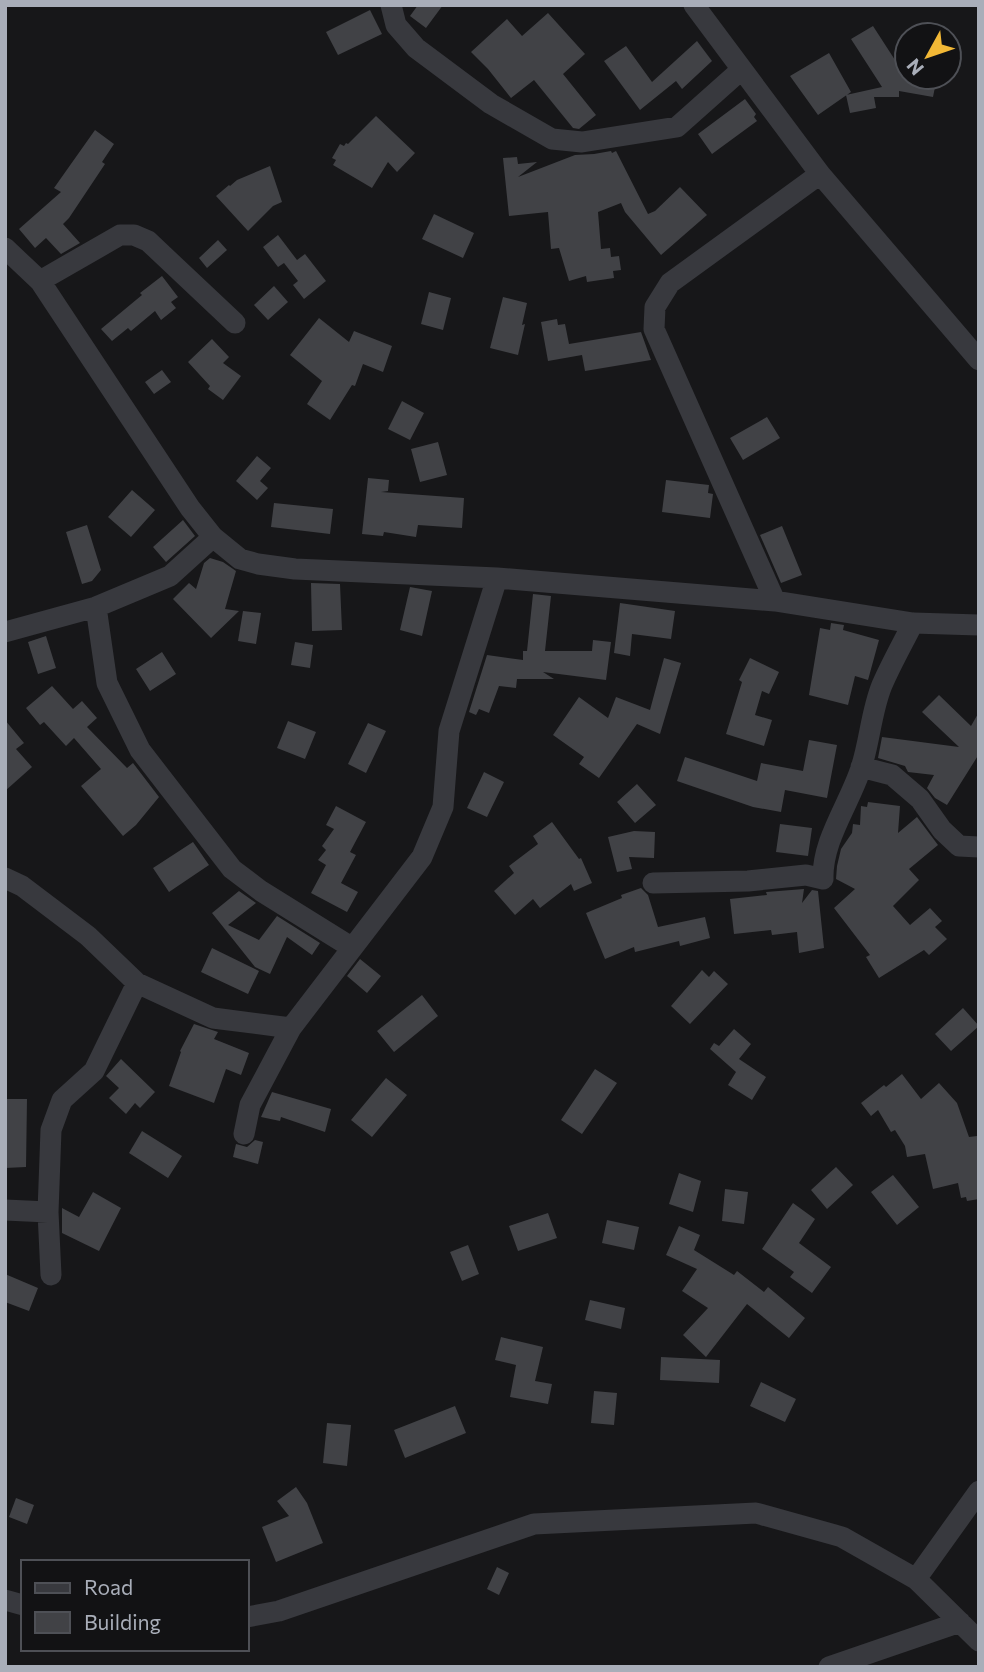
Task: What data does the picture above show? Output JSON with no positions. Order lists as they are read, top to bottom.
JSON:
{
  "legend": ["Road", "Building"],
  "north": "bottom left"
}
